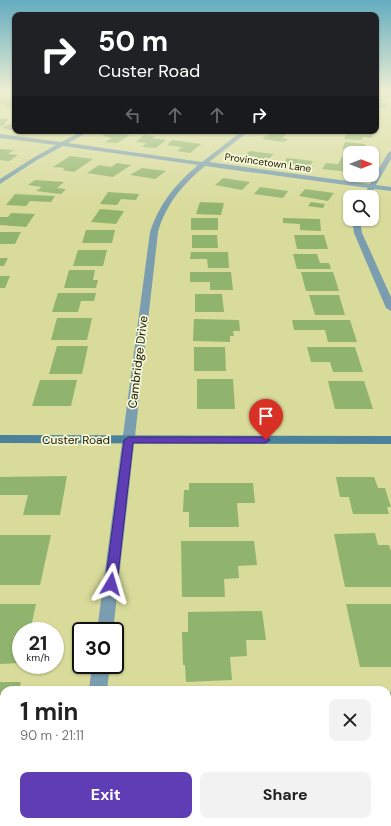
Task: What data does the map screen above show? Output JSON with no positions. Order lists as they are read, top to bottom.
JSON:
{
  "streets": {
    "street": ["Provincetown Lane", "Cambridge Drive", "Custer Road"]
  },
  "crossings": [
    ["Provincetown Lane", "Cambridge Drive"],
    ["Cambridge Drive", "Custer Road"]
  ],
  "north": "right",
  "page": {
    "turn": ["50 m", "Custer Road"],
    "speed": "21 km/h",
    "limit": "30",
    "heading": ["1 min", "90 m · 21:11"],
    "buttons": ["Exit", "Share"]
  }
}
